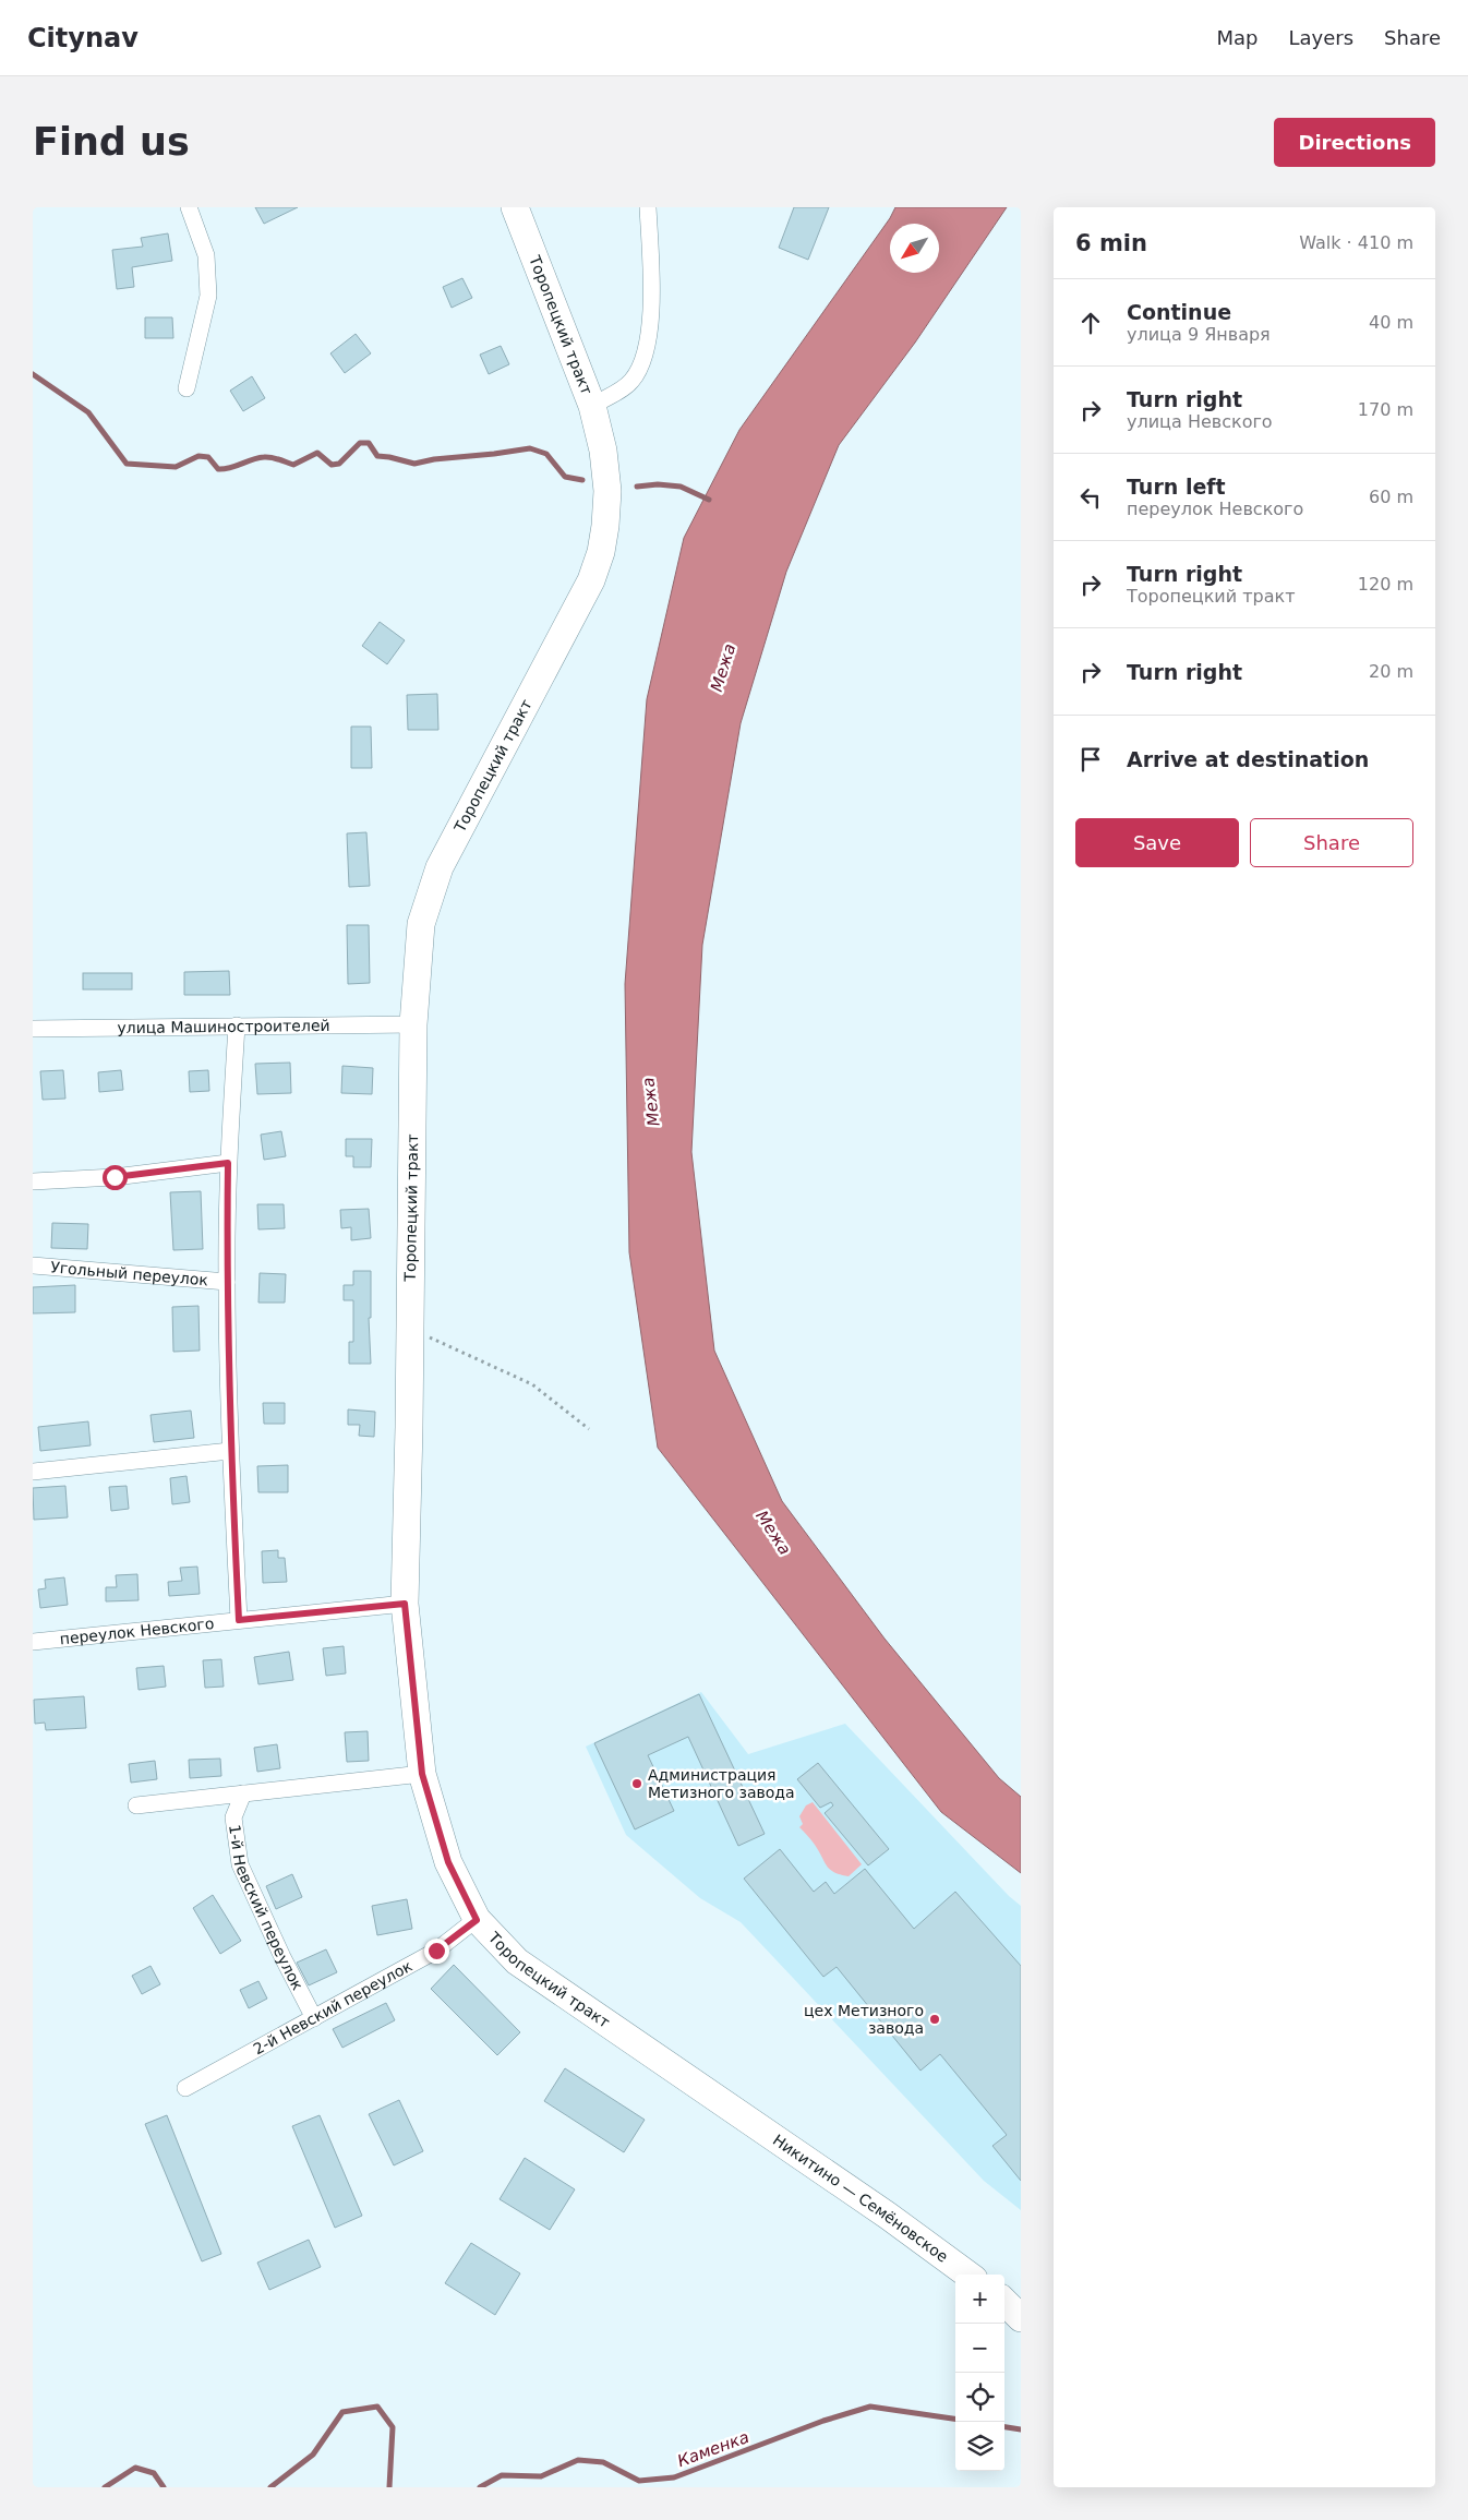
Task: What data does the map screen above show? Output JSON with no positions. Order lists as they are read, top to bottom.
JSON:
{
  "streets": {
    "main road": ["Торопецкий тракт", "Никитино — Семёновское"],
    "street": [
      "улица Машиностроителей",
      "Угольный переулок",
      "переулок Невского",
      "1-й Невский переулок",
      "2-й Невский переулок"
    ]
  },
  "crossings": [
    ["Торопецкий тракт", "улица Машиностроителей"],
    ["Торопецкий тракт", "переулок Невского"],
    ["Торопецкий тракт", "2-й Невский переулок"],
    ["Торопецкий тракт", "Никитино — Семёновское"],
    ["1-й Невский переулок", "2-й Невский переулок"]
  ],
  "water": ["Межа", "Каменка"],
  "places": ["Администрация Метизного завода", "цех Метизного завода"],
  "north": "bottom left",
  "page": {
    "header": "Citynav",
    "nav": ["Map", "Layers", "Share"],
    "buttons": [
      "Directions",
      ["Save", "Share"]
    ],
    "title": "Find us",
    "heading": ["6 min", "Walk · 410 m"],
    "list": [
      ["Continue", "улица 9 Января", "40 m"],
      ["Turn right", "улица Невского", "170 m"],
      ["Turn left", "переулок Невского", "60 m"],
      ["Turn right", "Торопецкий тракт", "120 m"],
      ["Turn right", "20 m"],
      "Arrive at destination"
    ],
    "map_buttons": ["+", "−"]
  }
}
